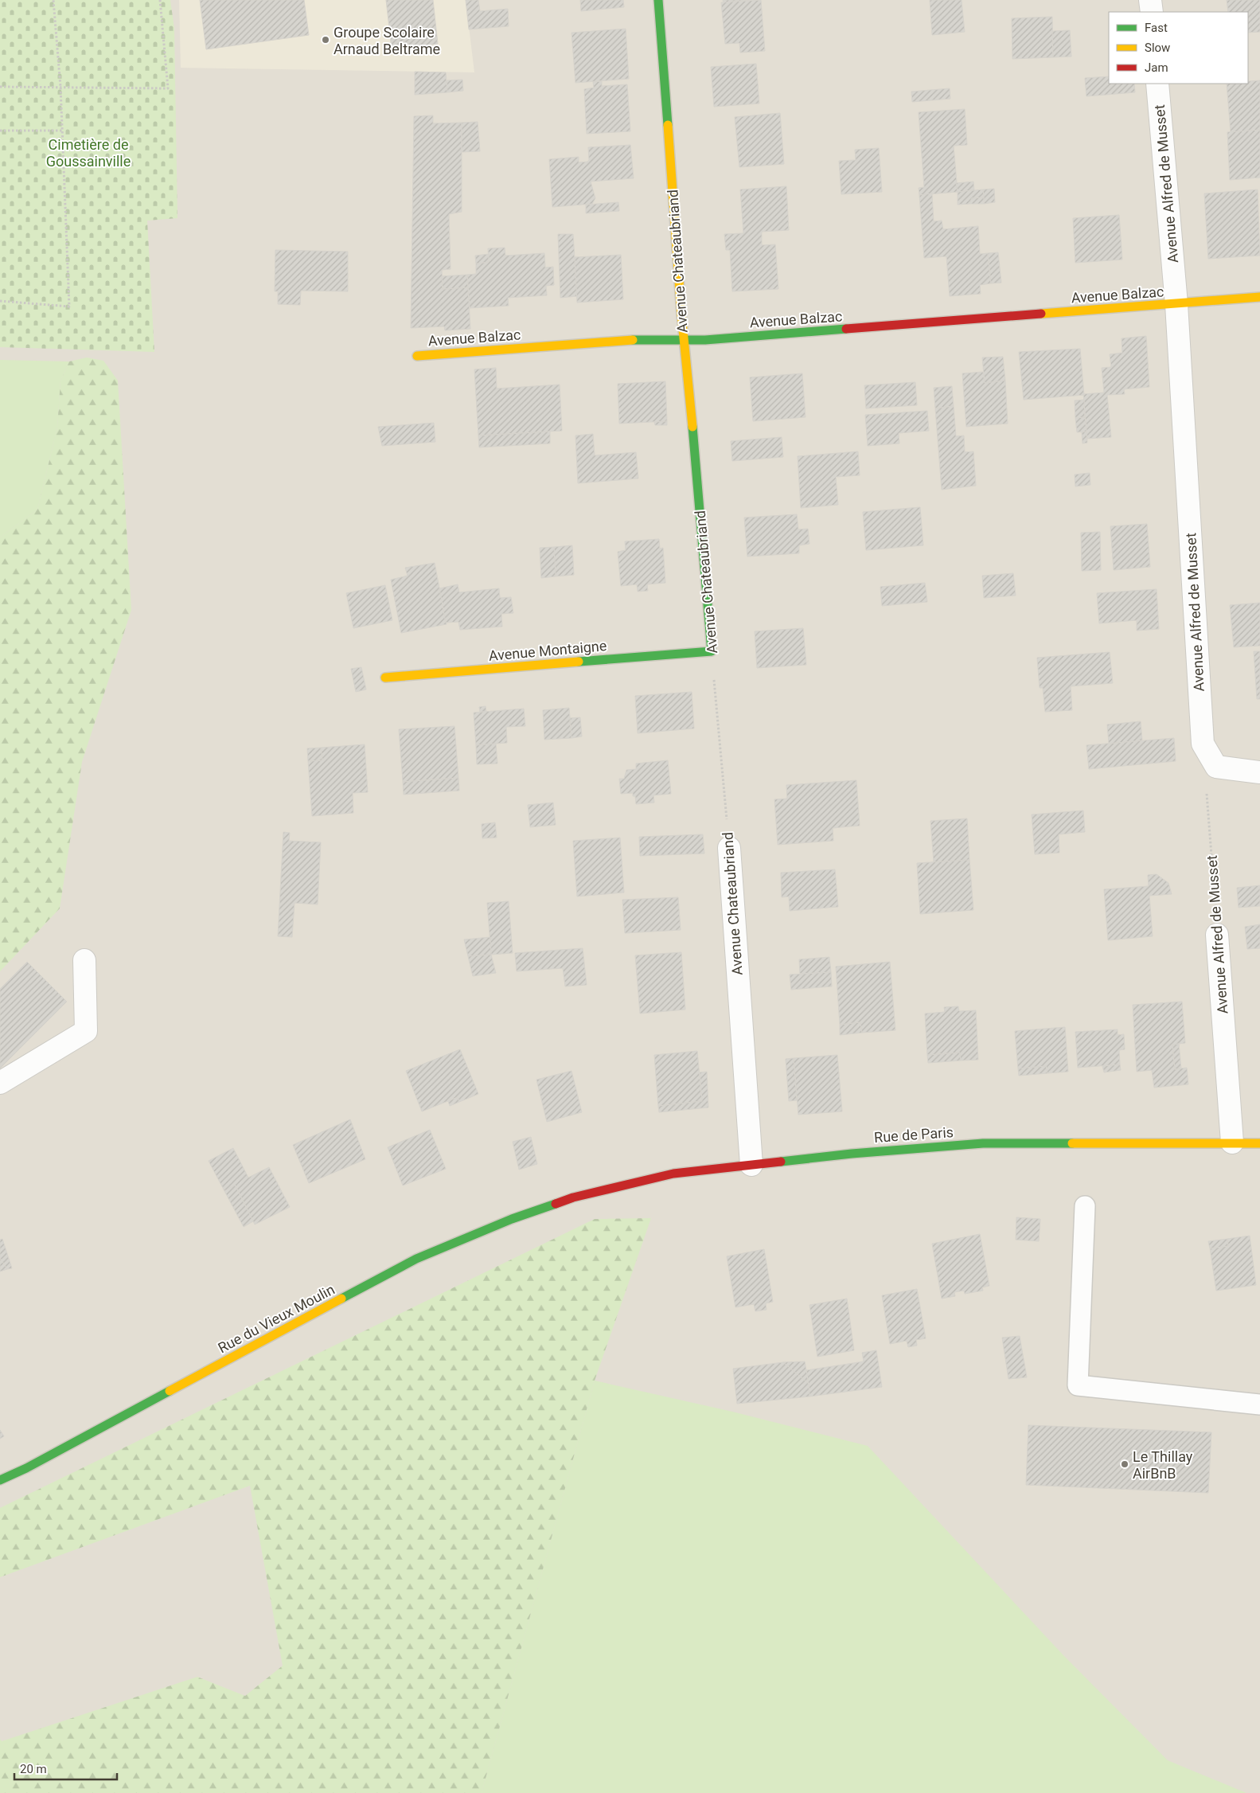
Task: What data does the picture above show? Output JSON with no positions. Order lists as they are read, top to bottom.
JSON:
{
  "streets": {
    "street": [
      "Avenue Alfred de Musset",
      "Avenue Chateaubriand",
      "Avenue Balzac",
      "Avenue Montaigne",
      "Rue de Paris",
      "Rue du Vieux Moulin"
    ]
  },
  "crossings": [
    ["Avenue Alfred de Musset", "Avenue Balzac"],
    ["Avenue Alfred de Musset", "Rue de Paris"],
    ["Avenue Chateaubriand", "Avenue Balzac"],
    ["Avenue Chateaubriand", "Avenue Montaigne"],
    ["Avenue Chateaubriand", "Rue de Paris"],
    ["Rue de Paris", "Rue du Vieux Moulin"]
  ],
  "parks": ["Cimetière de Goussainville"],
  "places": ["Groupe Scolaire Arnaud Beltrame", "Le Thillay AirBnB"],
  "legend": ["Fast", "Slow", "Jam"],
  "scale_bar": "20 m"
}
